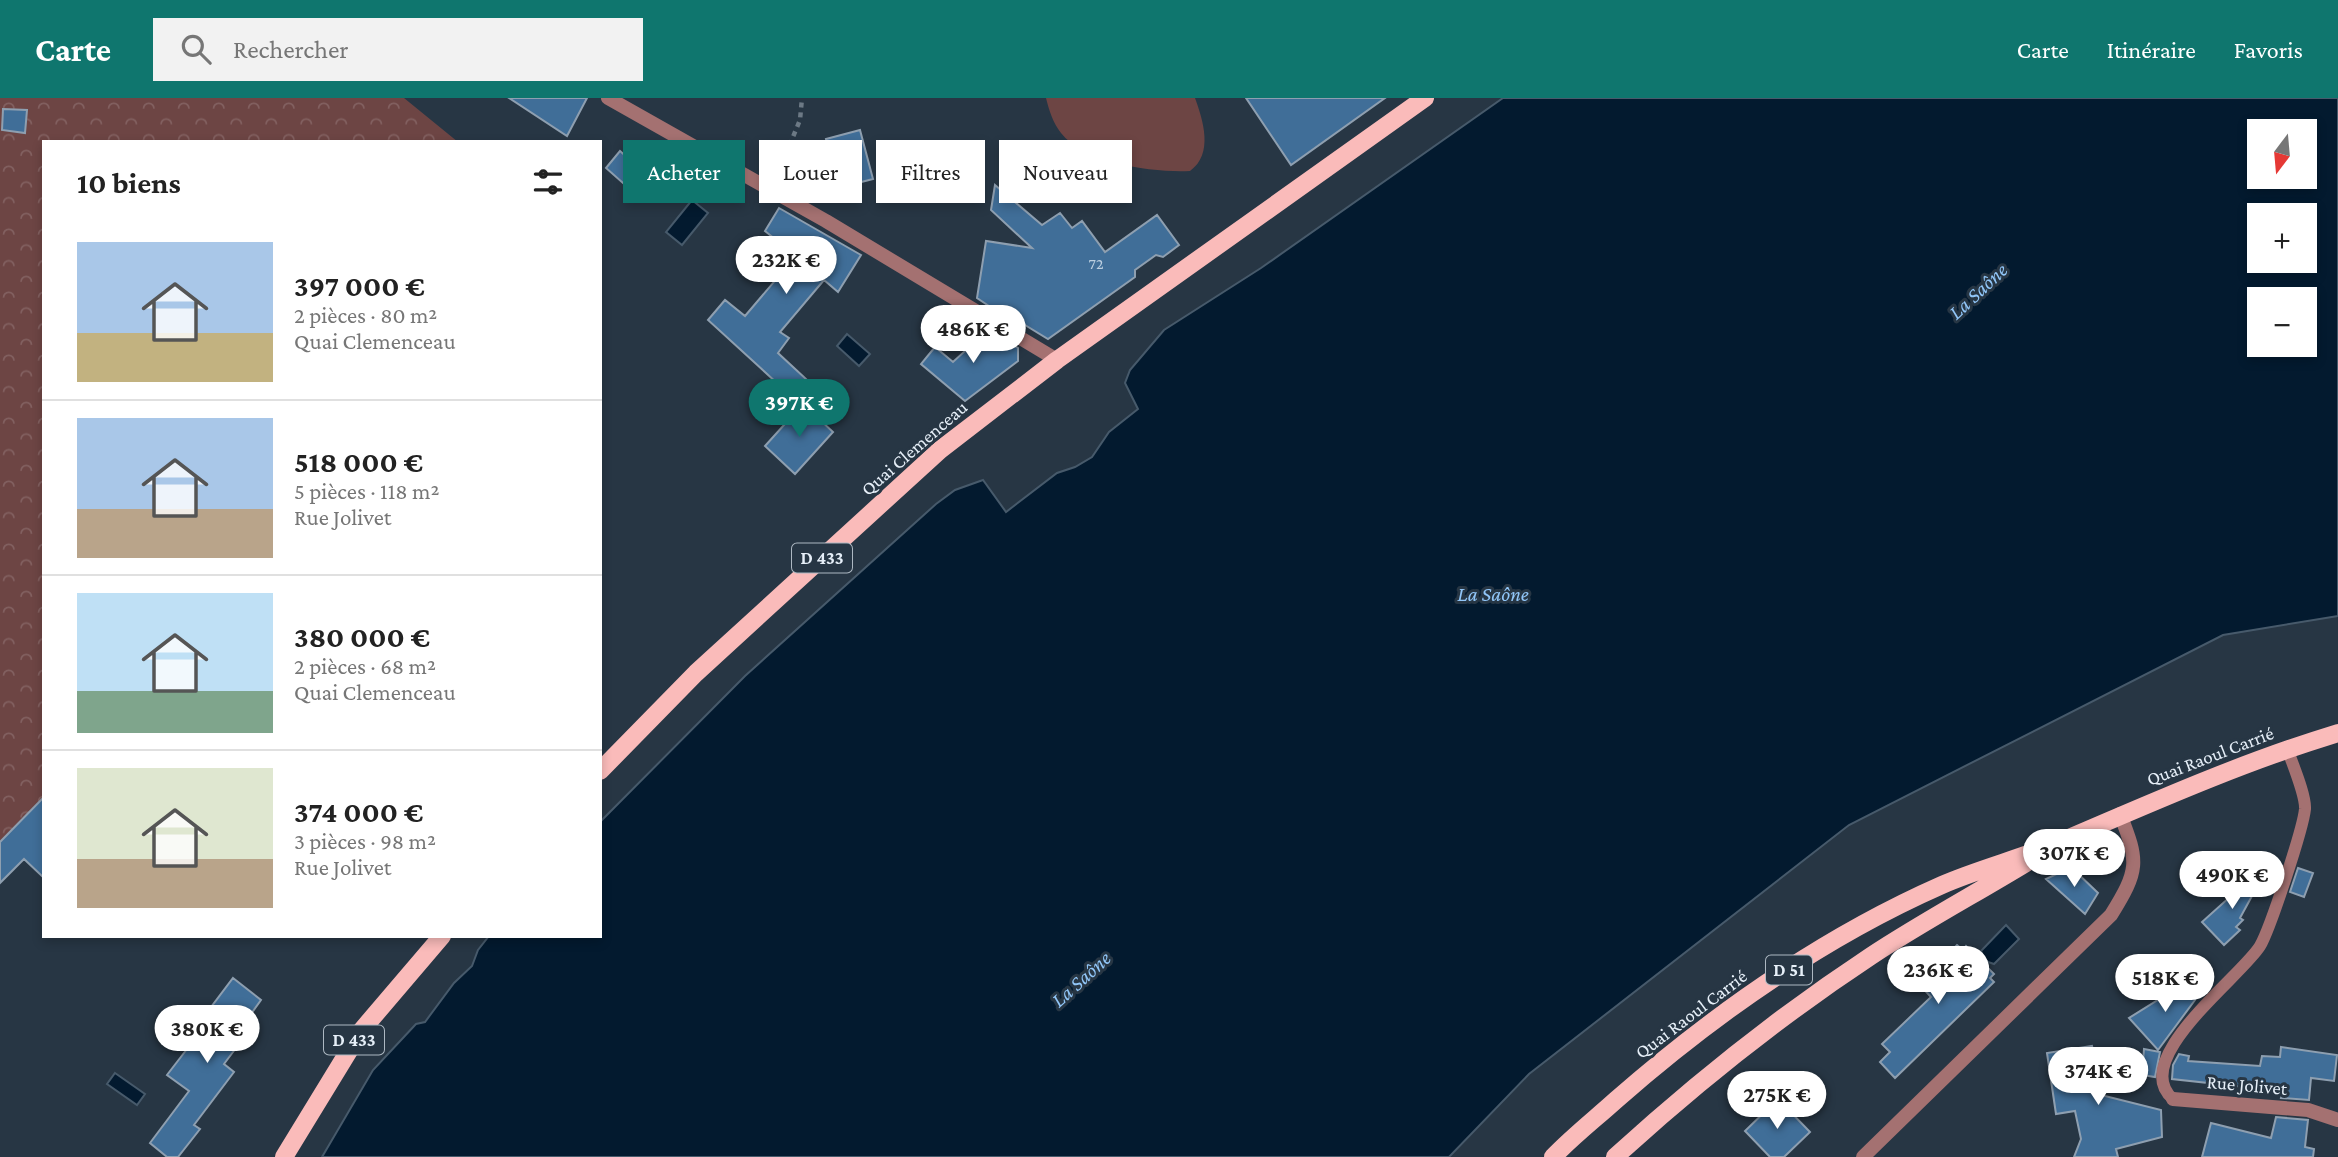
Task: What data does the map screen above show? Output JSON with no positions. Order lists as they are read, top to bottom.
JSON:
{
  "streets": {
    "main road": [
      "Quai Clemenceau",
      "D 433",
      "Quai Raoul Carrié",
      "D 51"
    ],
    "street": ["Rue Jolivet"]
  },
  "crossings": [
    ["Quai Raoul Carrié", "Rue Jolivet"]
  ],
  "water": ["La Saône"],
  "house_numbers": ["72"],
  "north": "bottom",
  "page": {
    "header": "Carte",
    "search": "Rechercher",
    "nav": ["Carte", "Itinéraire", "Favoris"],
    "map_buttons": ["+", "−"],
    "chip": [
      "Acheter",
      "Louer",
      "Filtres",
      "Nouveau"
    ],
    "heading": "10 biens",
    "list": [
      {
        "name": "397 000 €",
        "note": "2 pièces · 80 m² · Quai Clemenceau"
      },
      {
        "name": "518 000 €",
        "note": "5 pièces · 118 m² · Rue Jolivet"
      },
      {
        "name": "380 000 €",
        "note": "2 pièces · 68 m² · Quai Clemenceau"
      },
      {
        "name": "374 000 €",
        "note": "3 pièces · 98 m² · Rue Jolivet"
      }
    ],
    "price": [
      "232K €",
      "486K €",
      "397K €",
      "307K €",
      "490K €",
      "236K €",
      "518K €",
      "380K €",
      "374K €",
      "275K €"
    ]
  }
}
